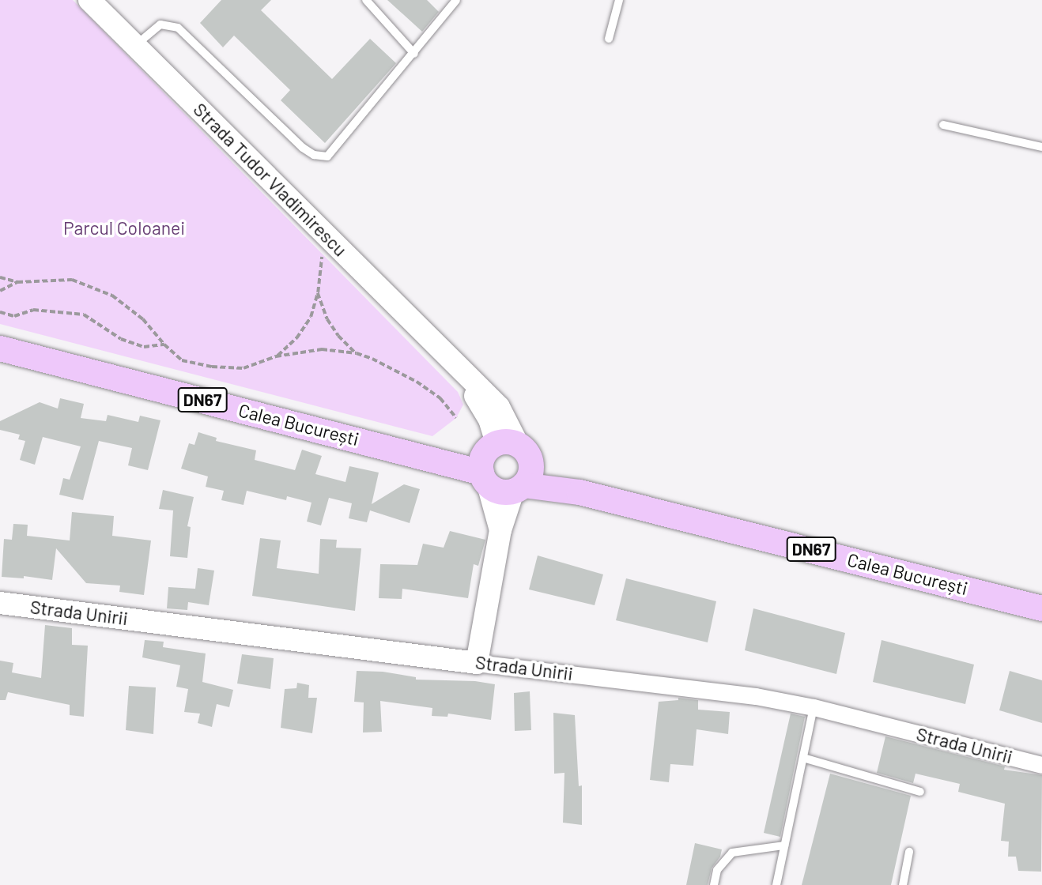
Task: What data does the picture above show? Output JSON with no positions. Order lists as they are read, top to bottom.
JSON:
{
  "streets": {
    "main road": [
      "Strada Tudor Vladimirescu",
      "DN67",
      "Calea București",
      "Strada Unirii"
    ]
  },
  "crossings": [
    ["Strada Tudor Vladimirescu", "Calea București"]
  ],
  "parks": ["Parcul Coloanei"]
}
